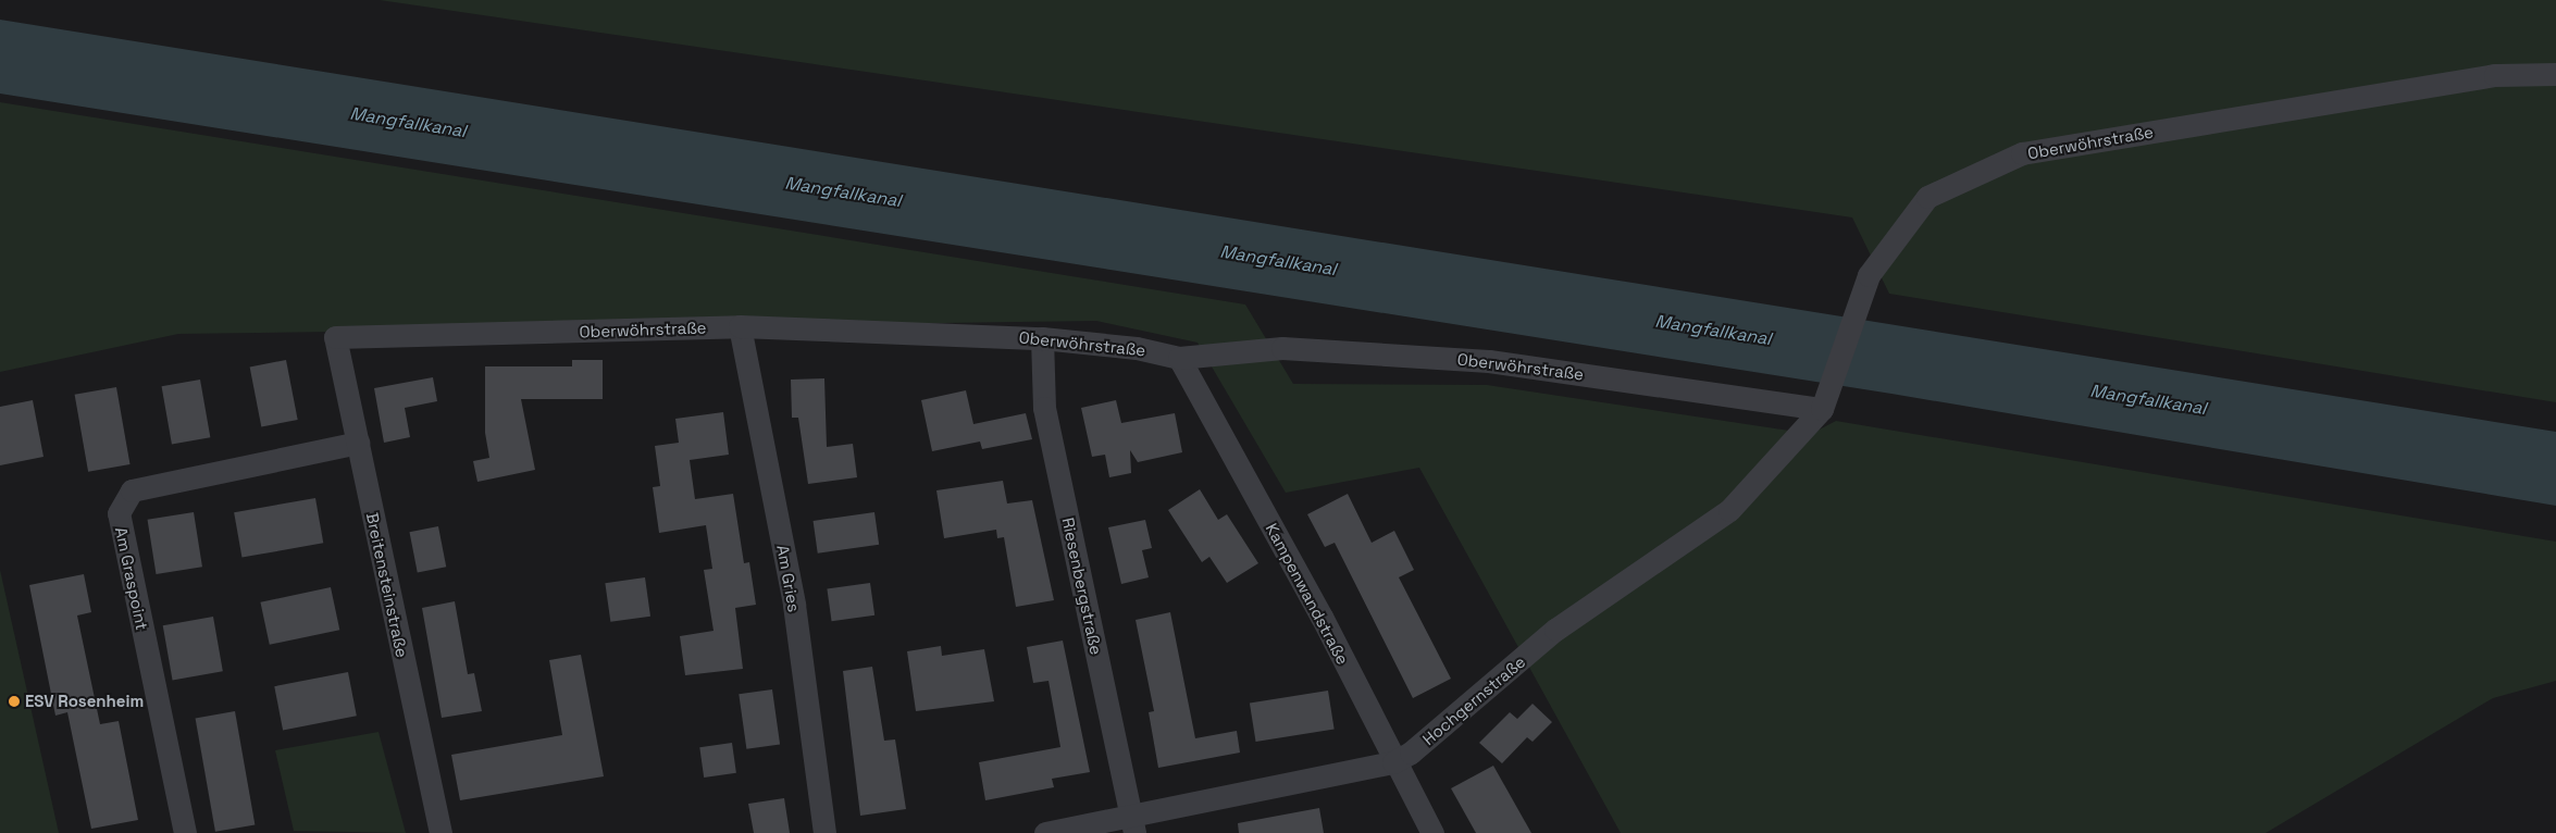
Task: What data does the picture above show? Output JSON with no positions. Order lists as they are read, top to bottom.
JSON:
{
  "streets": {
    "street": [
      "Oberwöhrstraße",
      "Am Graspoint",
      "Am Gries",
      "Breitensteinstraße",
      "Riesenbergstraße",
      "Kampenwandstraße",
      "Hochgernstraße"
    ]
  },
  "crossings": [
    ["Oberwöhrstraße", "Am Gries"],
    ["Oberwöhrstraße", "Breitensteinstraße"],
    ["Oberwöhrstraße", "Riesenbergstraße"],
    ["Oberwöhrstraße", "Kampenwandstraße"],
    ["Oberwöhrstraße", "Hochgernstraße"],
    ["Am Graspoint", "Breitensteinstraße"],
    ["Riesenbergstraße", "Hochgernstraße"],
    ["Kampenwandstraße", "Hochgernstraße"]
  ],
  "water": ["Mangfallkanal"],
  "places": ["ESV Rosenheim"]
}
